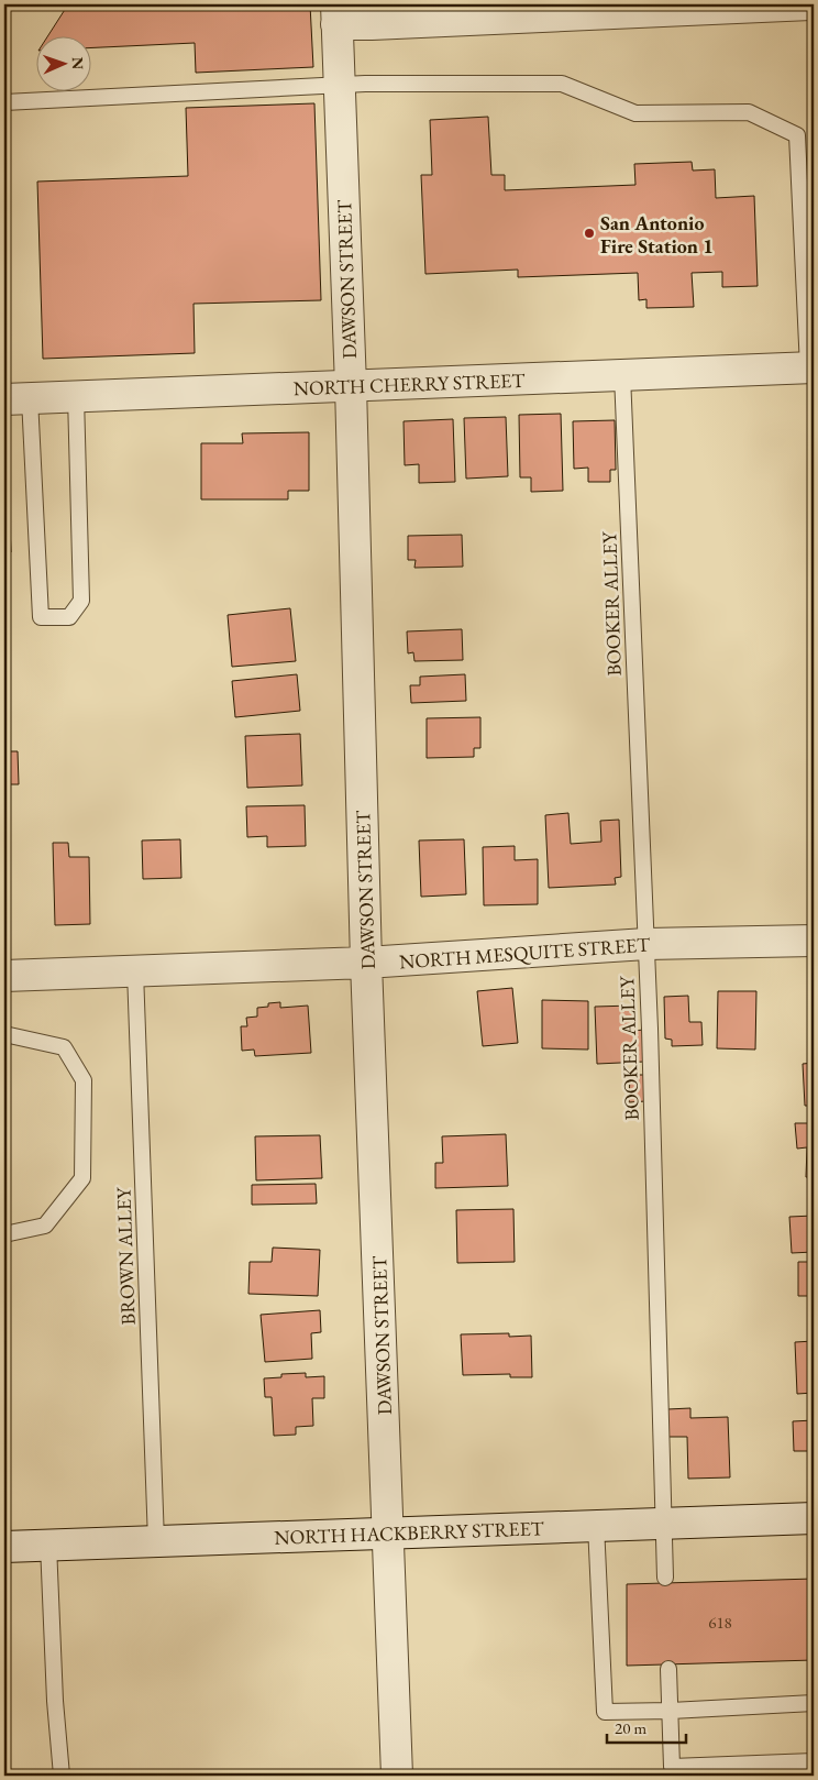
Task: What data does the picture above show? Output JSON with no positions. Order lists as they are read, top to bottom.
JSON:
{
  "streets": {
    "street": [
      "DAWSON STREET",
      "NORTH CHERRY STREET",
      "NORTH MESQUITE STREET",
      "NORTH HACKBERRY STREET"
    ],
    "lane": ["BOOKER ALLEY", "BROWN ALLEY"]
  },
  "crossings": [
    ["DAWSON STREET", "NORTH CHERRY STREET"],
    ["DAWSON STREET", "NORTH MESQUITE STREET"],
    ["DAWSON STREET", "NORTH HACKBERRY STREET"],
    ["NORTH CHERRY STREET", "BOOKER ALLEY"],
    ["BOOKER ALLEY", "NORTH MESQUITE STREET"],
    ["BOOKER ALLEY", "NORTH HACKBERRY STREET"],
    ["NORTH MESQUITE STREET", "BROWN ALLEY"],
    ["BROWN ALLEY", "NORTH HACKBERRY STREET"]
  ],
  "places": ["San Antonio Fire Station 1"],
  "house_numbers": ["618"],
  "scale_bar": "20 m",
  "north": "right"
}
